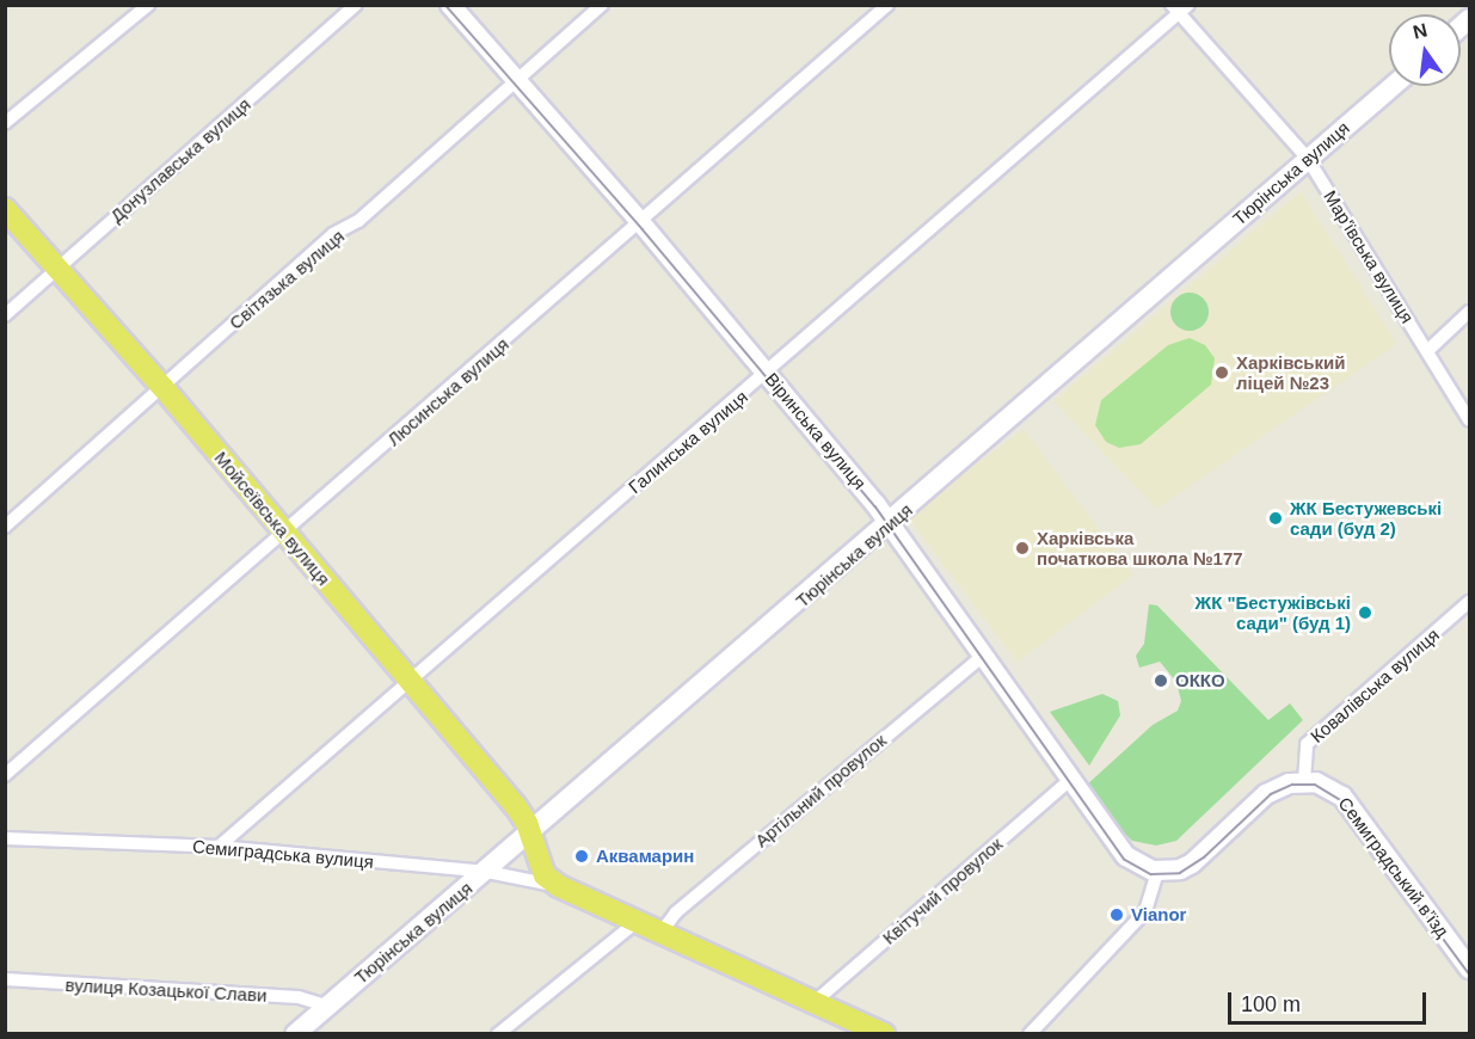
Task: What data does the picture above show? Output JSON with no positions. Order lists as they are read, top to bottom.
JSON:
{
  "streets": {
    "main road": [
      "Тюрінська вулиця",
      "Віринська вулиця",
      "Мойсеївська вулиця",
      "Семиградська вулиця",
      "Семиградський в’їзд"
    ],
    "street": [
      "Донузлавська вулиця",
      "Мар'ївська вулиця",
      "Світязька вулиця",
      "Люсинська вулиця",
      "Галинська вулиця",
      "Ковалівська вулиця",
      "Артільний провулок",
      "Квітучий провулок",
      "вулиця Козацької Слави"
    ]
  },
  "crossings": [
    ["Донузлавська вулиця", "Мойсеївська вулиця"],
    ["Тюрінська вулиця", "Мар'ївська вулиця"],
    ["Тюрінська вулиця", "Віринська вулиця"],
    ["Тюрінська вулиця", "Мойсеївська вулиця"],
    ["Тюрінська вулиця", "Семиградська вулиця"],
    ["Тюрінська вулиця", "вулиця Козацької Слави"],
    ["Мар'ївська вулиця", "Галинська вулиця"],
    ["Світязька вулиця", "Віринська вулиця"],
    ["Світязька вулиця", "Мойсеївська вулиця"],
    ["Люсинська вулиця", "Віринська вулиця"],
    ["Люсинська вулиця", "Мойсеївська вулиця"],
    ["Віринська вулиця", "Галинська вулиця"],
    ["Віринська вулиця", "Артільний провулок"],
    ["Віринська вулиця", "Квітучий провулок"],
    ["Галинська вулиця", "Мойсеївська вулиця"],
    ["Галинська вулиця", "Семиградська вулиця"],
    ["Мойсеївська вулиця", "Семиградська вулиця"],
    ["Ковалівська вулиця", "Семиградський в’їзд"],
    ["Артільний провулок", "Семиградська вулиця"],
    ["Семиградська вулиця", "Квітучий провулок"]
  ],
  "places": [
    "Харківський ліцей №23",
    "ЖК Бестужевські сади (буд 2)",
    "Харківська початкова школа №177",
    "ЖК \"Бестужівські сади\" (буд 1)",
    "ОККО",
    "Аквамарин",
    "Vianor"
  ],
  "scale_bar": "100 m",
  "north": "top"
}
